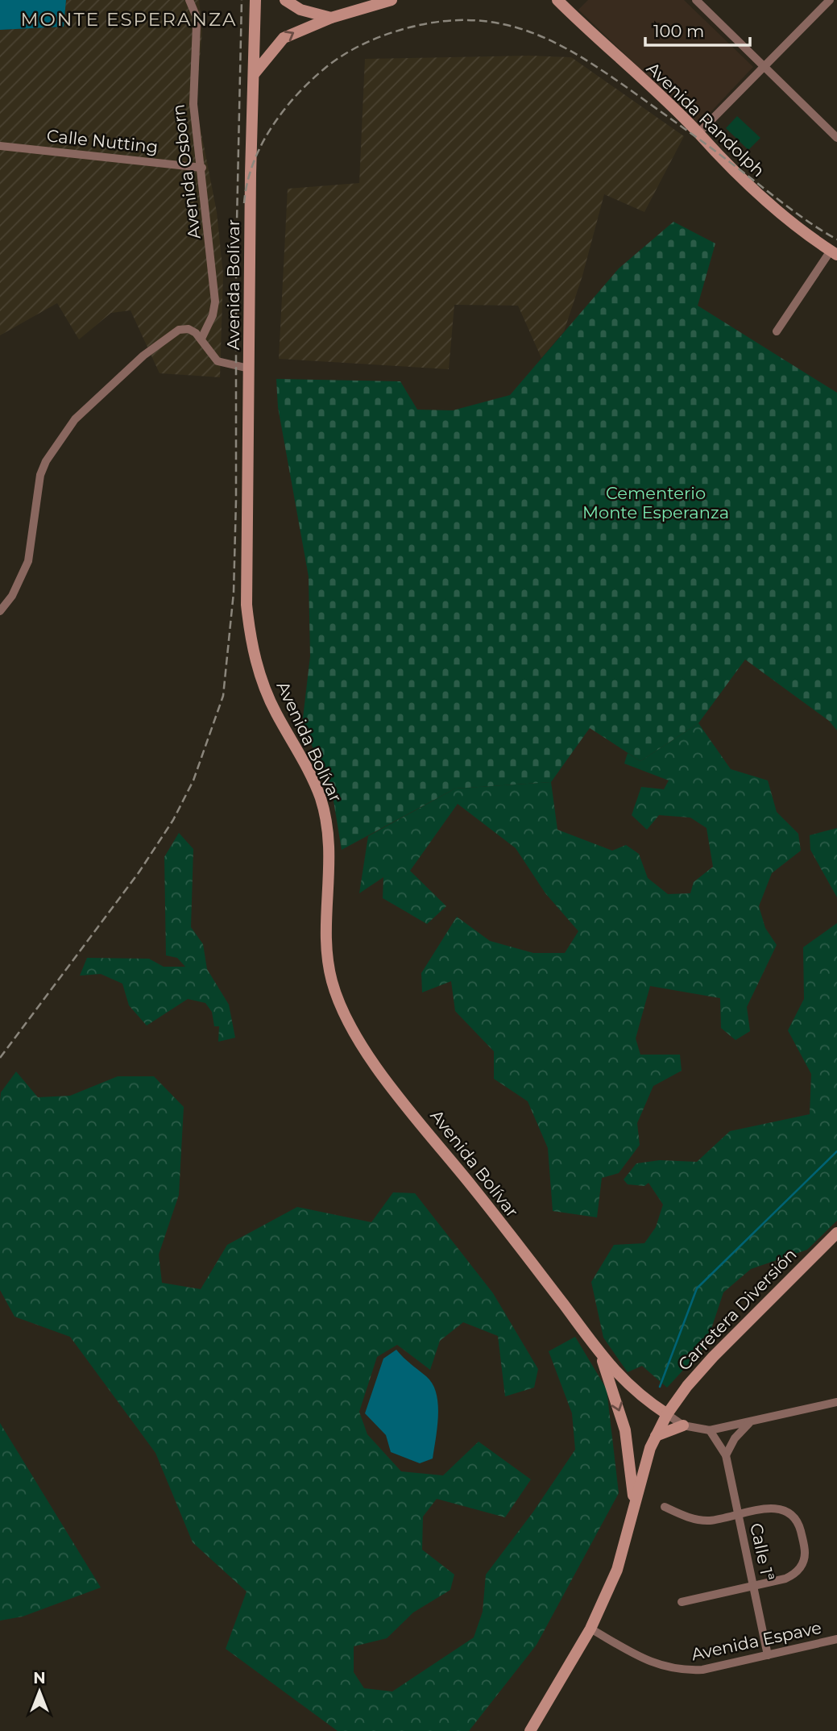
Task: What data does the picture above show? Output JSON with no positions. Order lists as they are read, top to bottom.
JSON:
{
  "streets": {
    "main road": ["Avenida Randolph", "Avenida Bolívar", "Carretera Diversión"],
    "street": [
      "Calle Nutting",
      "Avenida Osborn",
      "Calle 1ª",
      "Avenida Espave"
    ]
  },
  "crossings": [
    ["Calle Nutting", "Avenida Osborn"],
    ["Avenida Bolívar", "Carretera Diversión"],
    ["Calle 1ª", "Avenida Espave"]
  ],
  "districts": ["MONTE ESPERANZA"],
  "parks": ["Cementerio Monte Esperanza"],
  "scale_bar": "100 m",
  "north": "top"
}
